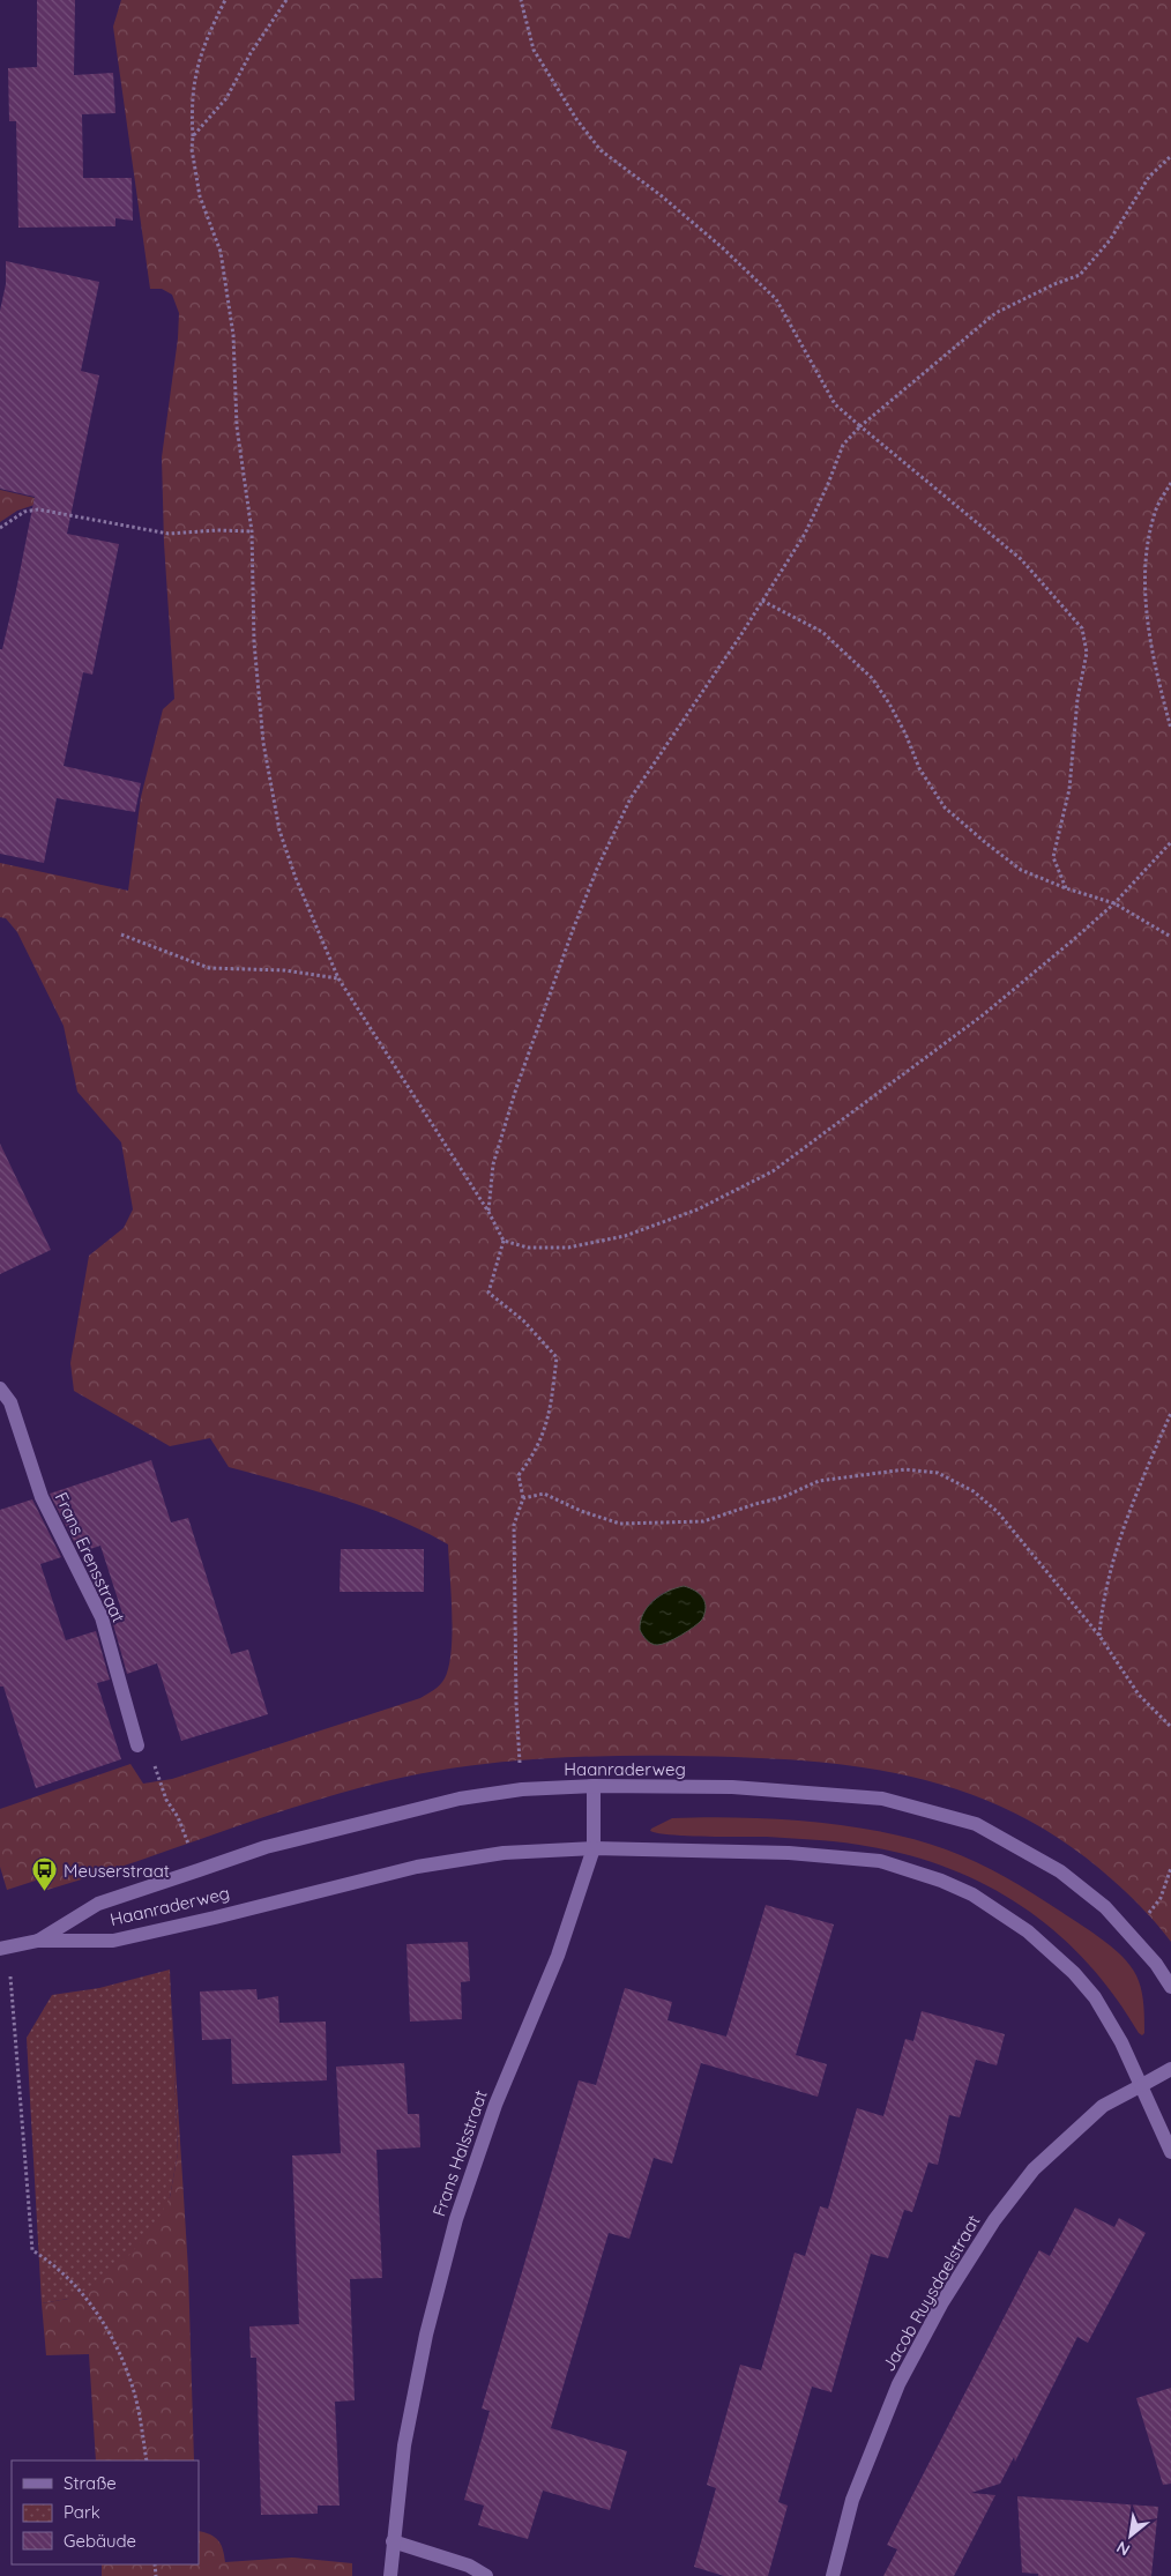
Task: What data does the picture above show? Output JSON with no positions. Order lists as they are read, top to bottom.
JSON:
{
  "streets": {
    "street": [
      "Frans Erensstraat",
      "Haanraderweg",
      "Frans Halsstraat",
      "Jacob Ruysdaelstraat"
    ]
  },
  "crossings": [
    ["Haanraderweg", "Frans Halsstraat"],
    ["Haanraderweg", "Jacob Ruysdaelstraat"]
  ],
  "places": {
    "bus stop": ["Meuserstraat"]
  },
  "legend": ["Straße", "Park", "Gebäude"],
  "north": "bottom left"
}
